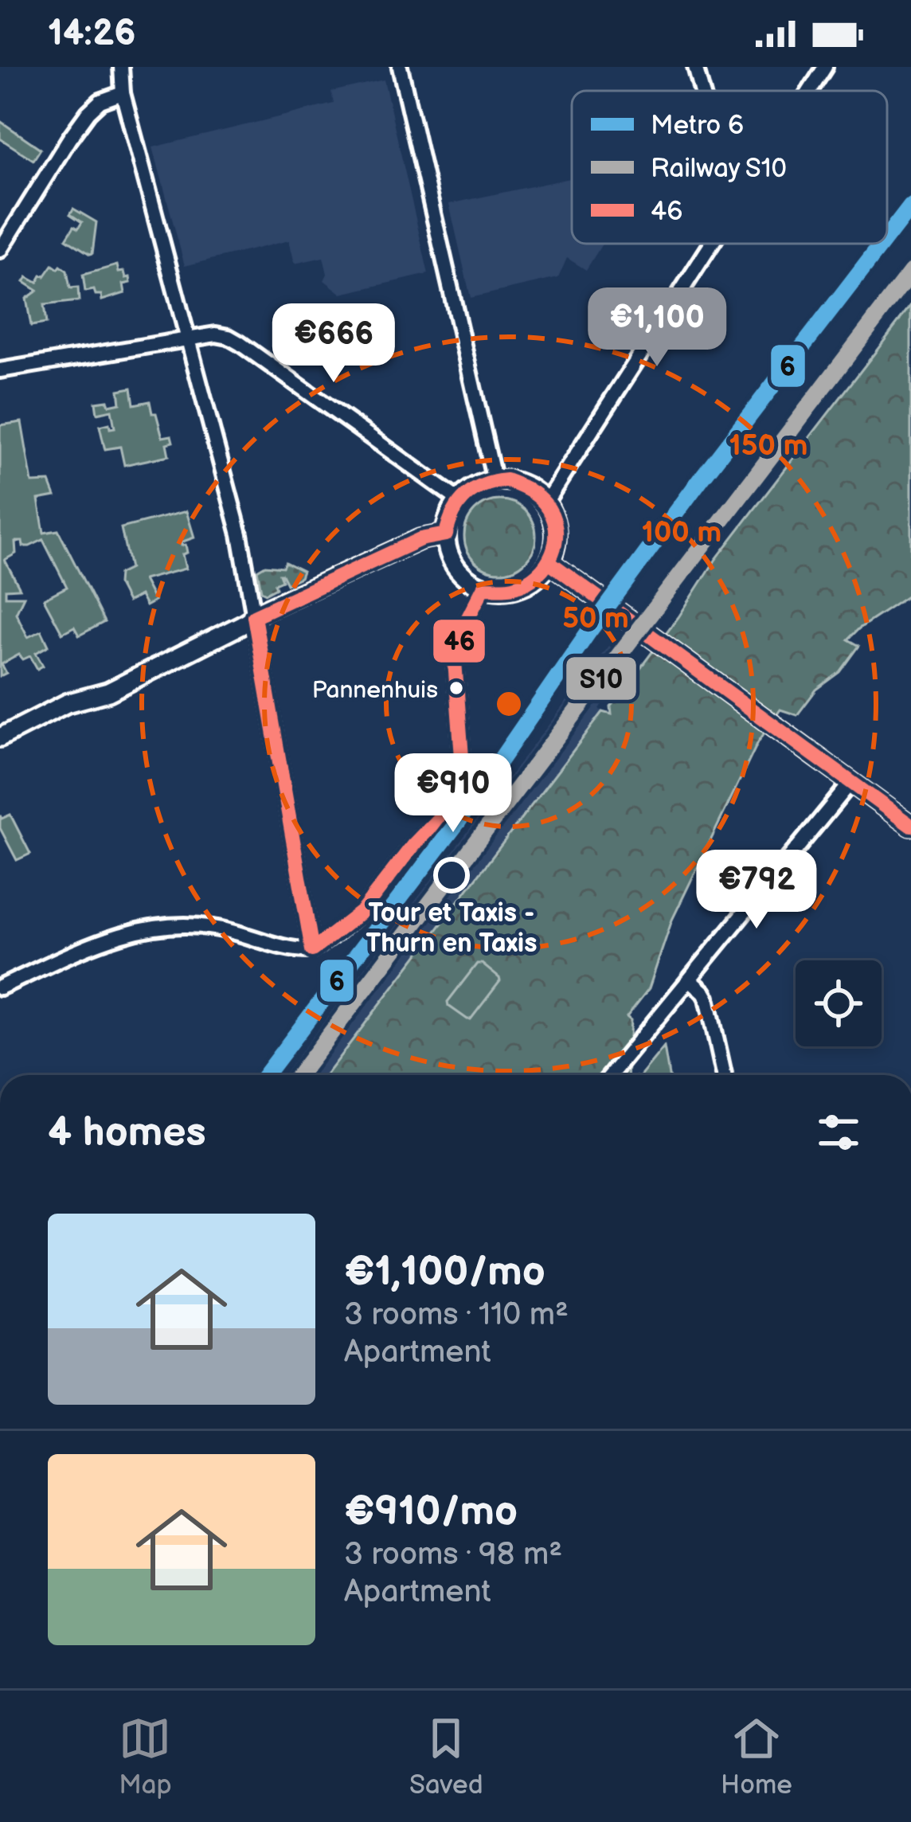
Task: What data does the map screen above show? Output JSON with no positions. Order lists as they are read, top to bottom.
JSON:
{
  "places": ["Pannenhuis", "Tour et Taxis - Thurn en Taxis"],
  "lines": ["metro line 6", "rail line S10", "transit line 46"],
  "legend": ["Metro 6", "Railway S10", "46"],
  "page": {
    "status": "14:26",
    "price": [
      "€1,100",
      "€666",
      "€910",
      "€792"
    ],
    "heading": "4 homes",
    "list": [
      {
        "name": "€1,100/mo",
        "note": "3 rooms · 110 m² · Apartment"
      },
      {
        "name": "€910/mo",
        "note": "3 rooms · 98 m² · Apartment"
      }
    ],
    "tabs": ["Map", "Saved", "Home"]
  },
  "rings": ["150 m", "100 m", "50 m"]
}
